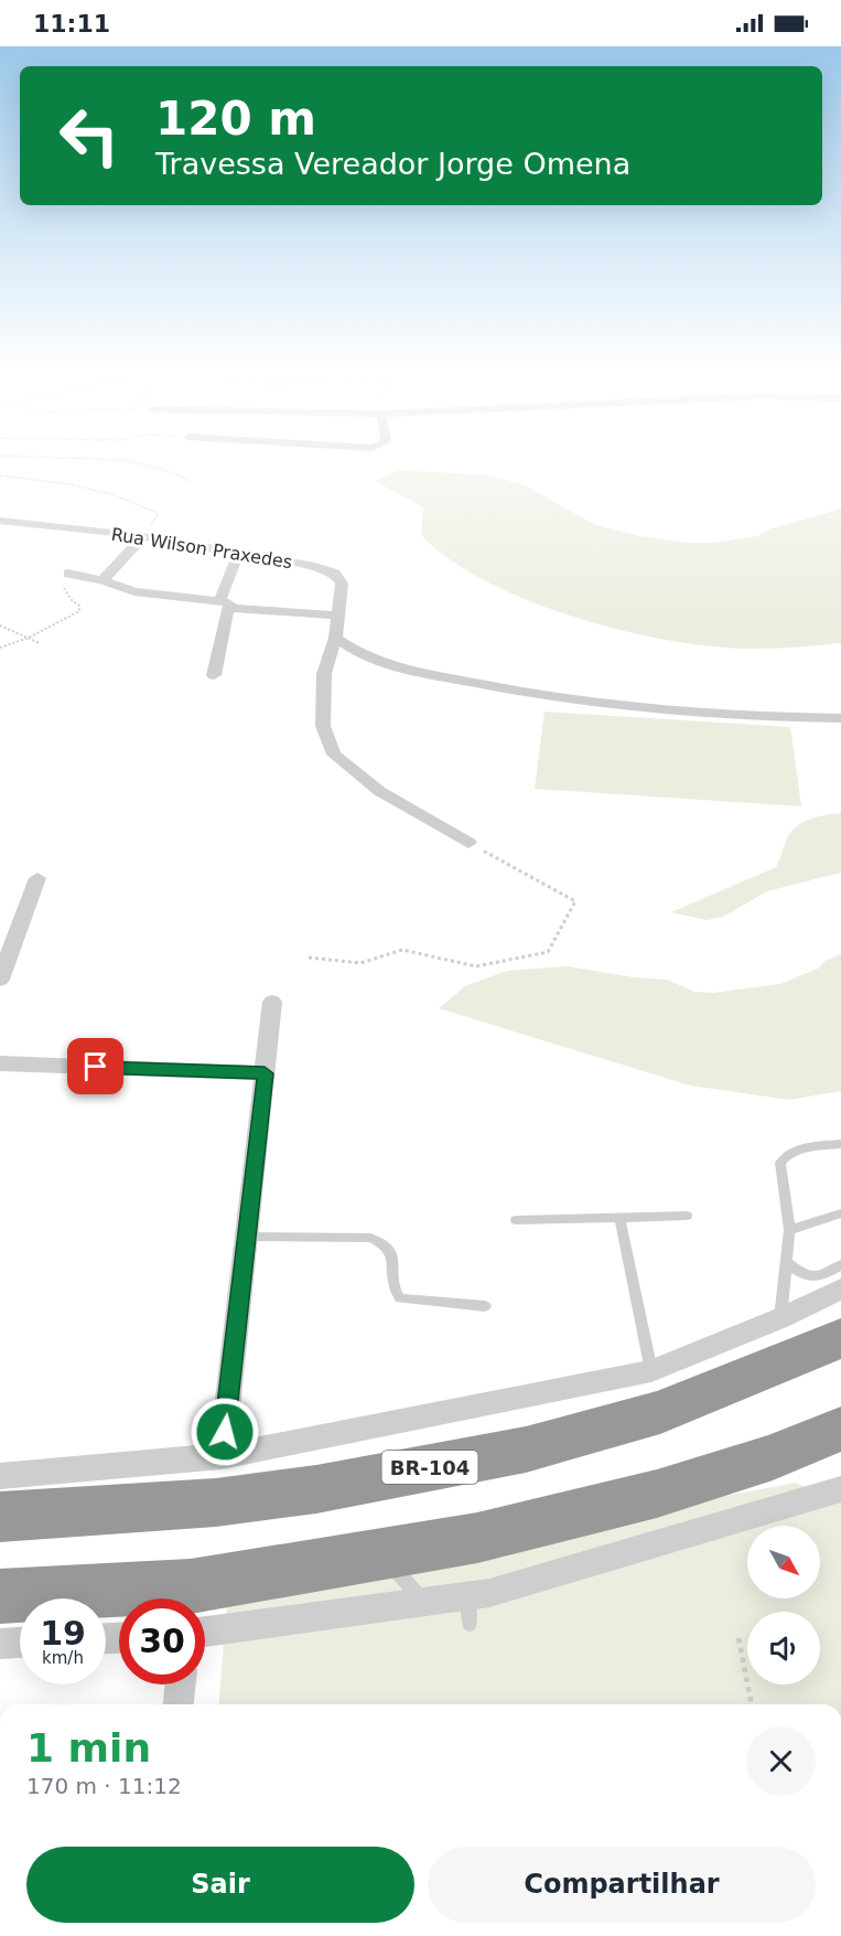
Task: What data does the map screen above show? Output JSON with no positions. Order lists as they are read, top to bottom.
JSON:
{
  "streets": {
    "highway": ["BR-104"],
    "street": ["Rua Wilson Praxedes"]
  },
  "north": "bottom right",
  "page": {
    "status": "11:11",
    "turn": ["120 m", "Travessa Vereador Jorge Omena"],
    "speed": "19 km/h",
    "limit": "30",
    "heading": ["1 min", "170 m · 11:12"],
    "buttons": ["Sair", "Compartilhar"]
  }
}
